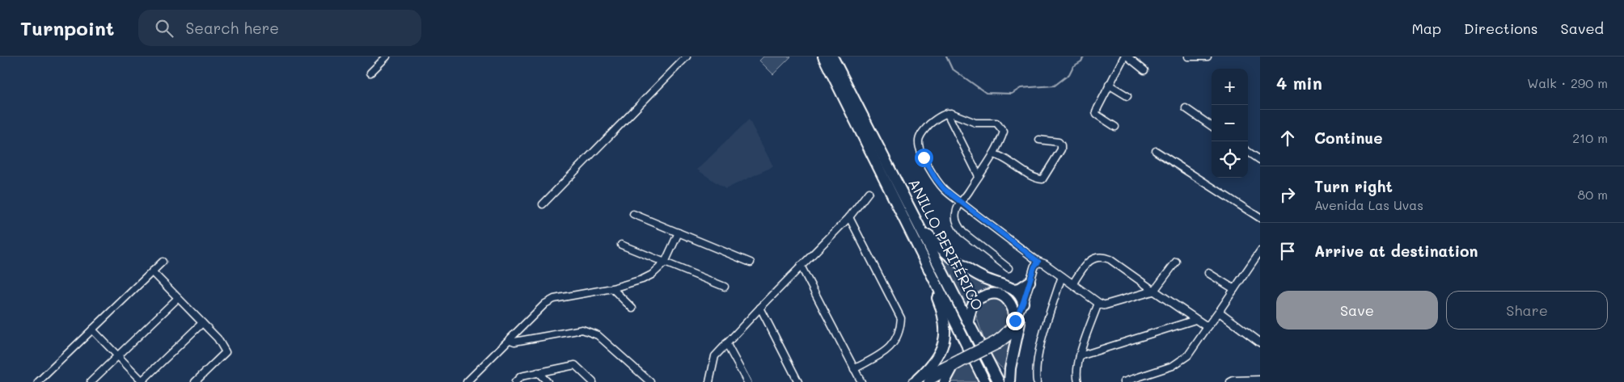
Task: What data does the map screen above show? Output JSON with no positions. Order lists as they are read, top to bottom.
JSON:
{
  "streets": {
    "highway": ["ANILLO PERIFÉRICO"]
  },
  "page": {
    "header": "Turnpoint",
    "search": "Search here",
    "nav": ["Map", "Directions", "Saved"],
    "heading": ["4 min", "Walk · 290 m"],
    "map_buttons": ["+", "−"],
    "list": [
      ["Continue", "210 m"],
      ["Turn right", "Avenida Las Uvas", "80 m"],
      "Arrive at destination"
    ],
    "buttons": ["Save", "Share"]
  }
}
